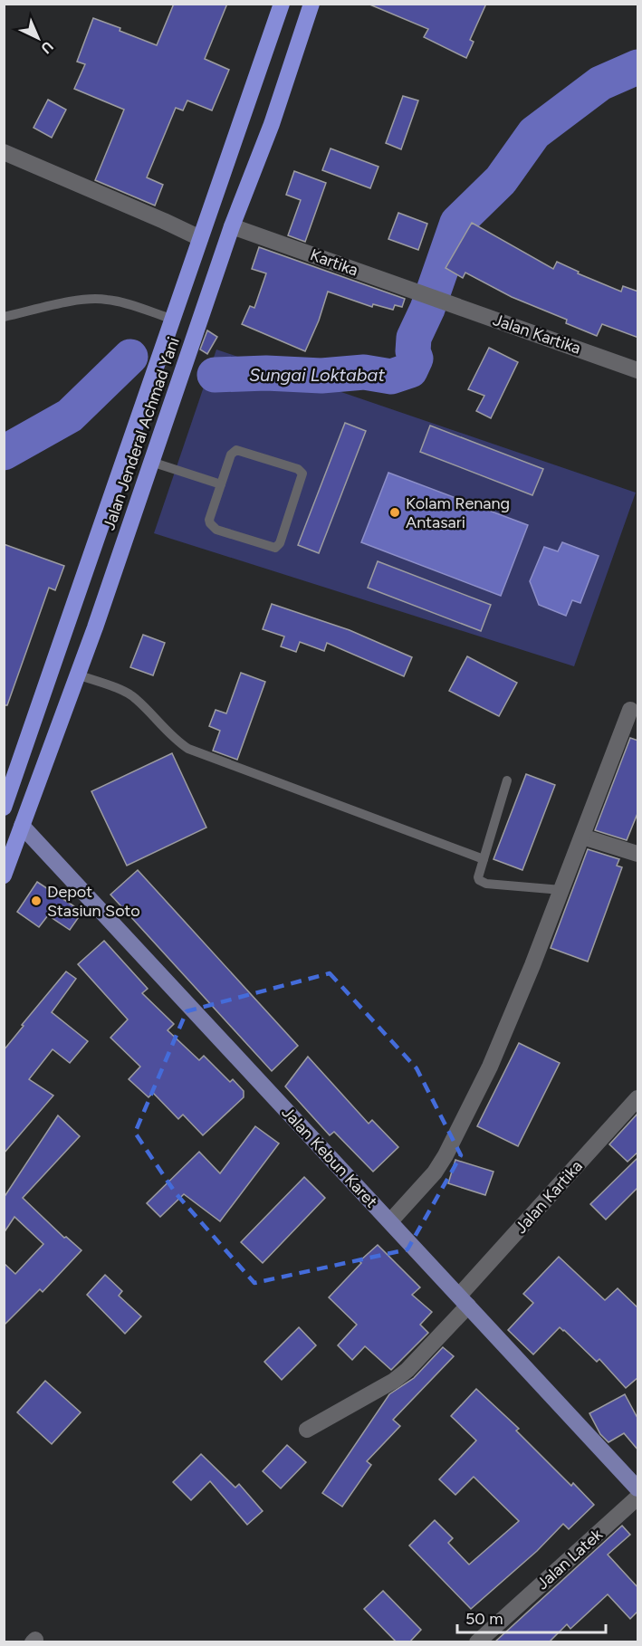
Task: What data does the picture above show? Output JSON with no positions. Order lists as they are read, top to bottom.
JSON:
{
  "streets": {
    "highway": ["Jalan Jenderal Achmad Yani"],
    "main road": ["Jalan Kebun Karet"],
    "street": ["Kartika", "Jalan Kartika", "Jalan Latek"]
  },
  "crossings": [
    ["Kartika", "Jalan Kartika"],
    ["Kartika", "Jalan Jenderal Achmad Yani"],
    ["Jalan Kartika", "Jalan Kebun Karet"],
    ["Jalan Jenderal Achmad Yani", "Jalan Kebun Karet"]
  ],
  "water": ["Sungai Loktabat"],
  "places": ["Kolam Renang Antasari", "Depot Stasiun Soto"],
  "scale_bar": "50 m",
  "north": "bottom right"
}
